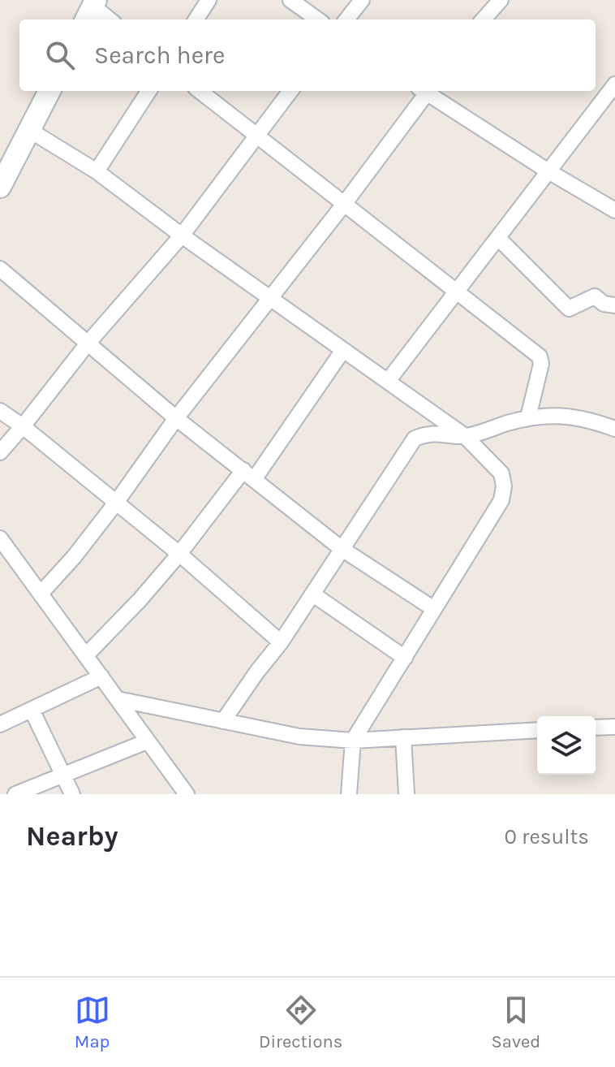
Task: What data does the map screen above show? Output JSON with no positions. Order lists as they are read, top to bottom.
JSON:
{
  "page": {
    "search": "Search here",
    "heading": ["Nearby", "0 results"],
    "nav": ["Map", "Directions", "Saved"]
  }
}
